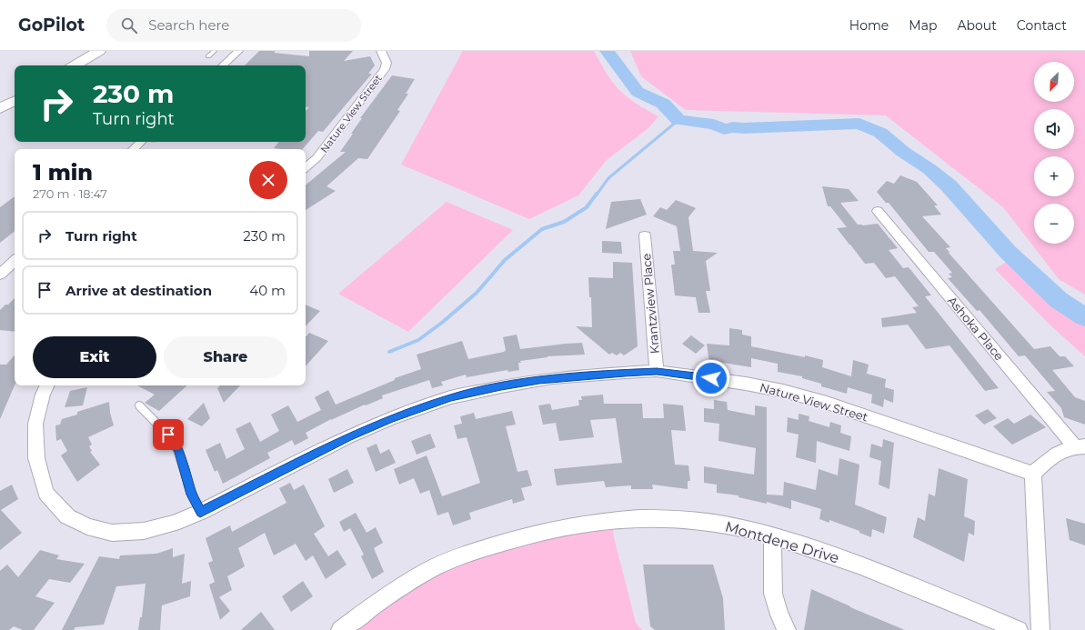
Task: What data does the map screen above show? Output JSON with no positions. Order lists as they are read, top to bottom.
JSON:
{
  "streets": {
    "street": [
      "Nature View Street",
      "Krantzview Place",
      "Ashoka Place",
      "Montdene Drive"
    ]
  },
  "crossings": [
    ["Nature View Street", "Krantzview Place"]
  ],
  "north": "bottom left",
  "page": {
    "header": "GoPilot",
    "search": "Search here",
    "nav": [
      "Home",
      "Map",
      "About",
      "Contact"
    ],
    "map_buttons": ["+", "−"],
    "turn": ["230 m", "Turn right"],
    "heading": ["1 min", "270 m · 18:47"],
    "list": [
      {
        "name": "Turn right",
        "value": "230 m"
      },
      {
        "name": "Arrive at destination",
        "value": "40 m"
      }
    ],
    "buttons": ["Exit", "Share"]
  }
}
